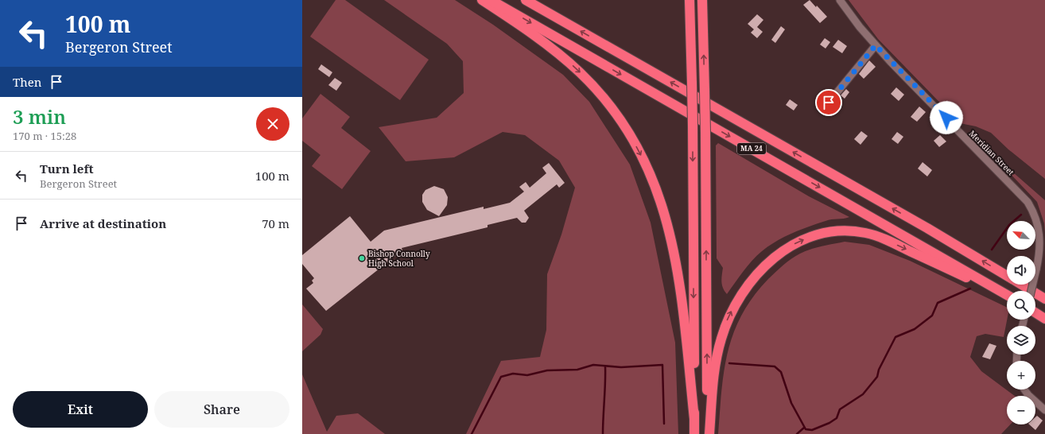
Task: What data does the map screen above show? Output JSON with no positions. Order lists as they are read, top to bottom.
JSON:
{
  "streets": {
    "highway": ["MA 24"],
    "street": ["Meridian Street"]
  },
  "places": ["Bishop Connolly High School"],
  "north": "top left",
  "page": {
    "turn": ["100 m", "Bergeron Street"],
    "then": "Then",
    "heading": ["3 min", "170 m · 15:28"],
    "list": [
      {
        "name": "Turn left",
        "note": "Bergeron Street",
        "value": "100 m"
      },
      {
        "name": "Arrive at destination",
        "value": "70 m"
      }
    ],
    "map_buttons": ["+", "−"],
    "buttons": ["Exit", "Share"]
  }
}
